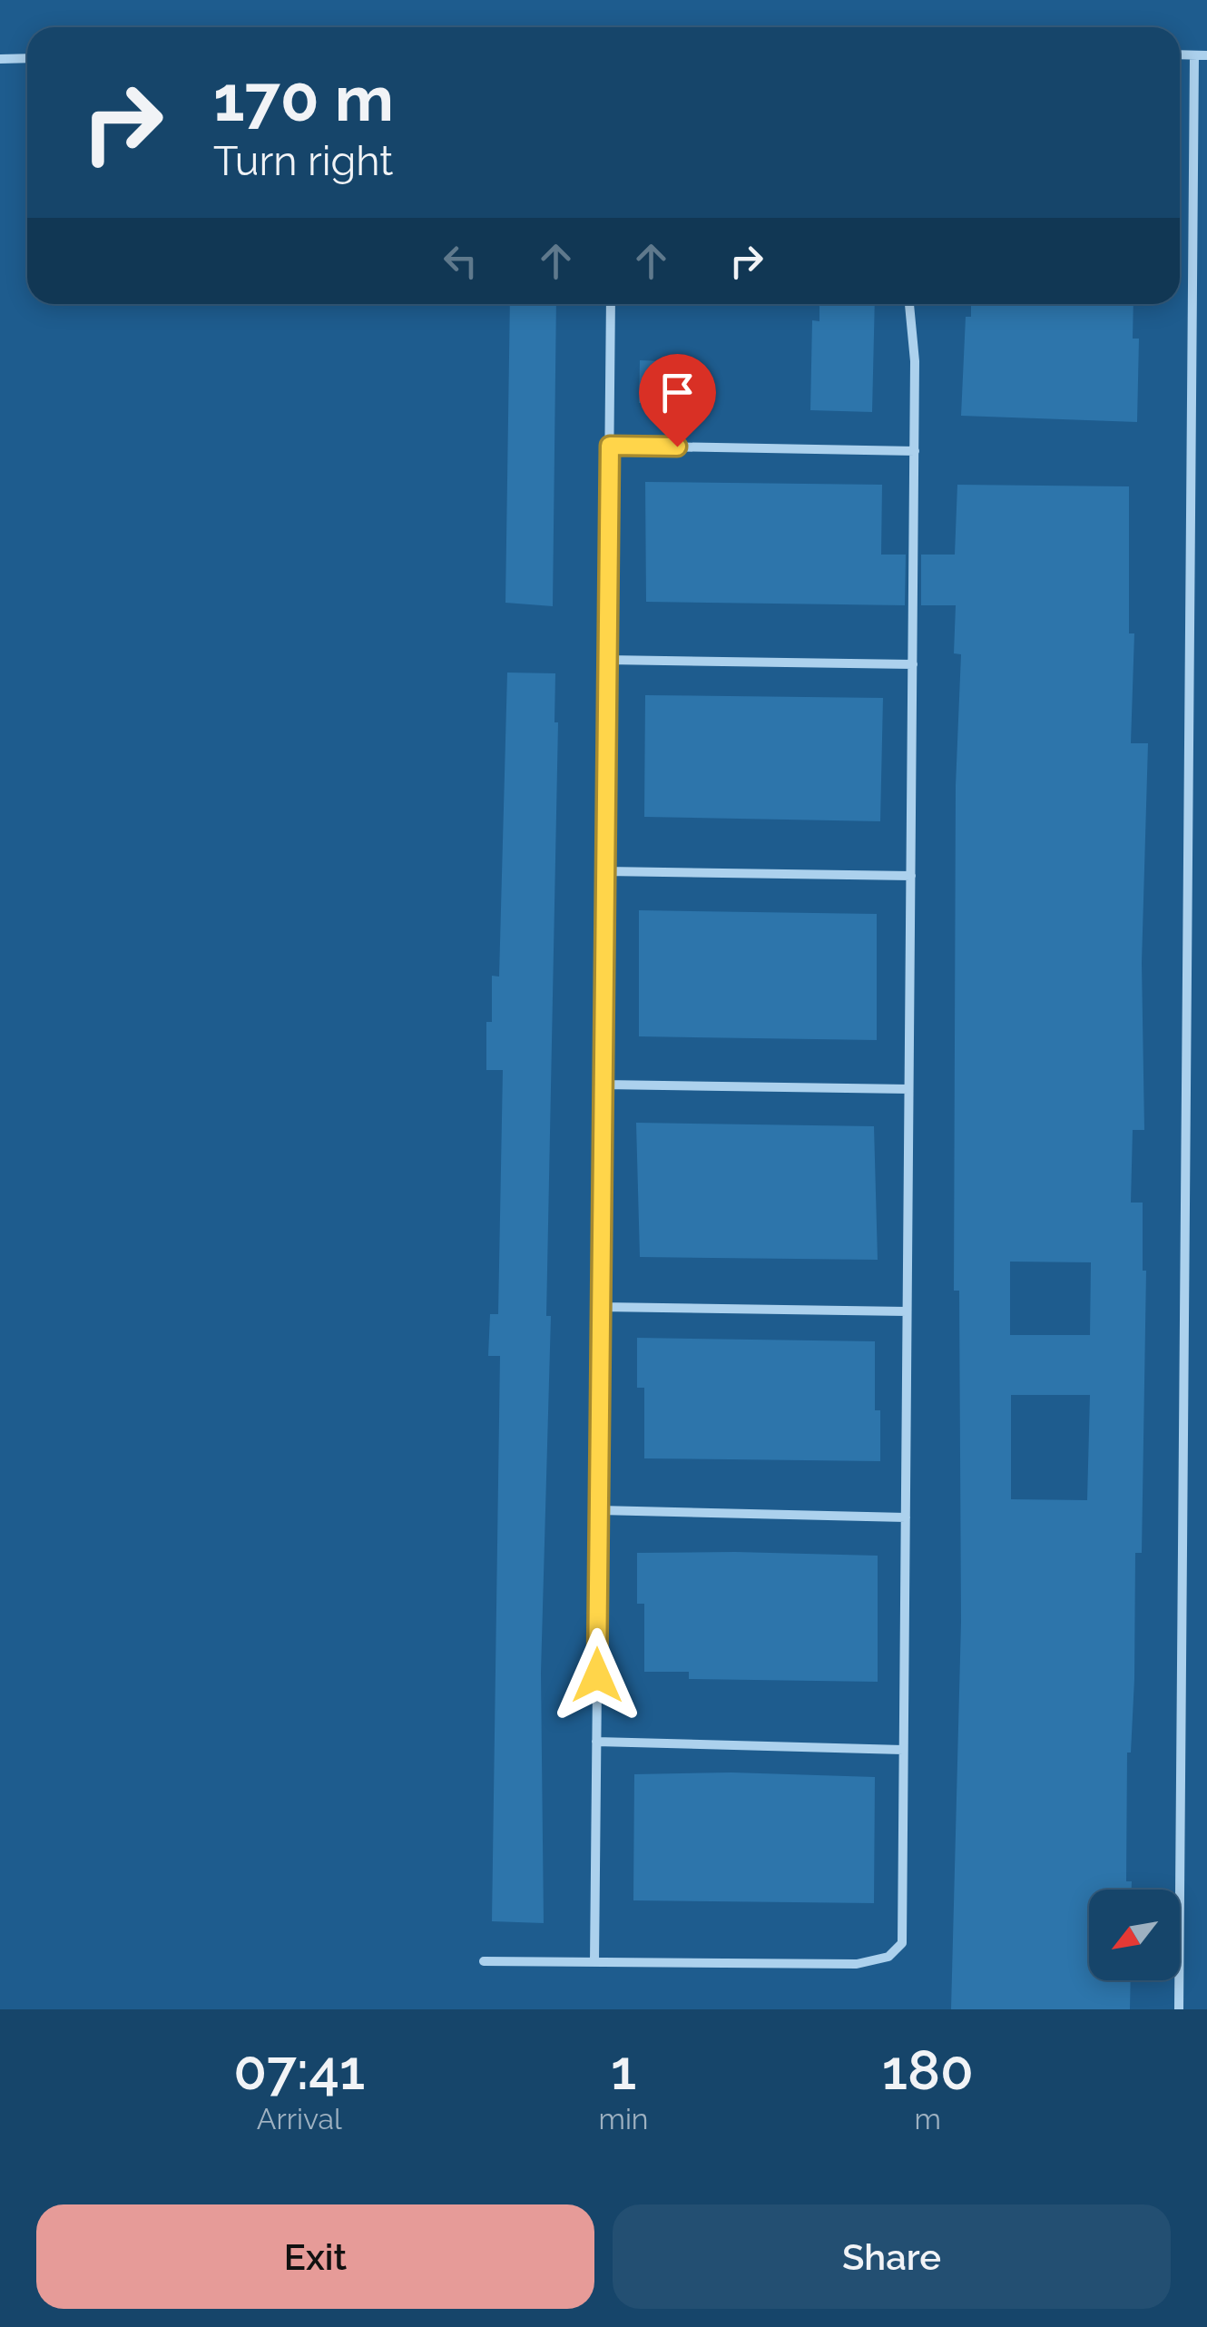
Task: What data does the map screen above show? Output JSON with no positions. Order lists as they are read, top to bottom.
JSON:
{
  "north": "bottom left",
  "page": {
    "turn": ["170 m", "Turn right"],
    "eta": [
      "07:41",
      "Arrival",
      "1",
      "min",
      "180",
      "m"
    ],
    "buttons": ["Exit", "Share"]
  }
}
